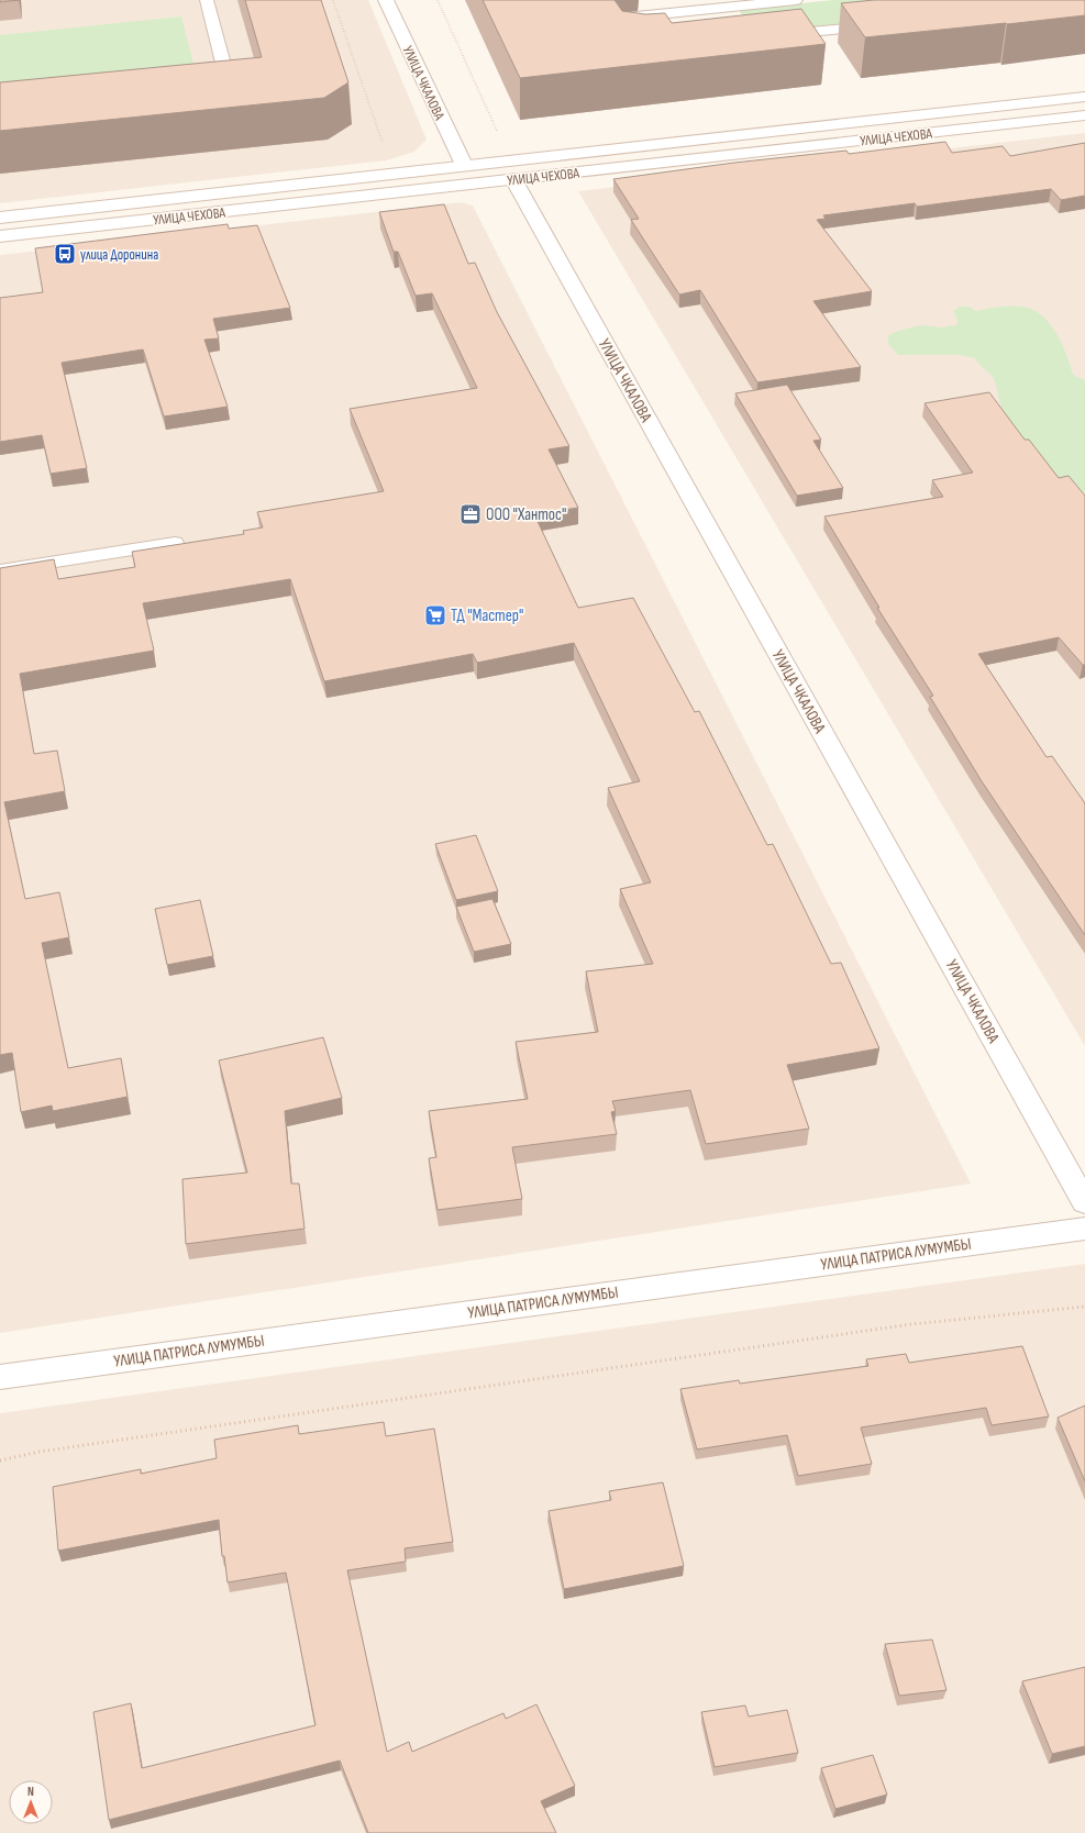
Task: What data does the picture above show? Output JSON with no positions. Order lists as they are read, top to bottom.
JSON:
{
  "streets": {
    "street": ["УЛИЦА ЧКАЛОВА", "УЛИЦА ЧЕХОВА", "УЛИЦА ПАТРИСА ЛУМУМБЫ"]
  },
  "crossings": [
    ["УЛИЦА ЧКАЛОВА", "УЛИЦА ЧЕХОВА"]
  ],
  "places": {
    "bus stop": ["улица Доронина"],
    "office": ["ООО \"Хантос\""],
    "supermarket": ["ТД \"Мастер\""]
  },
  "north": "top"
}
